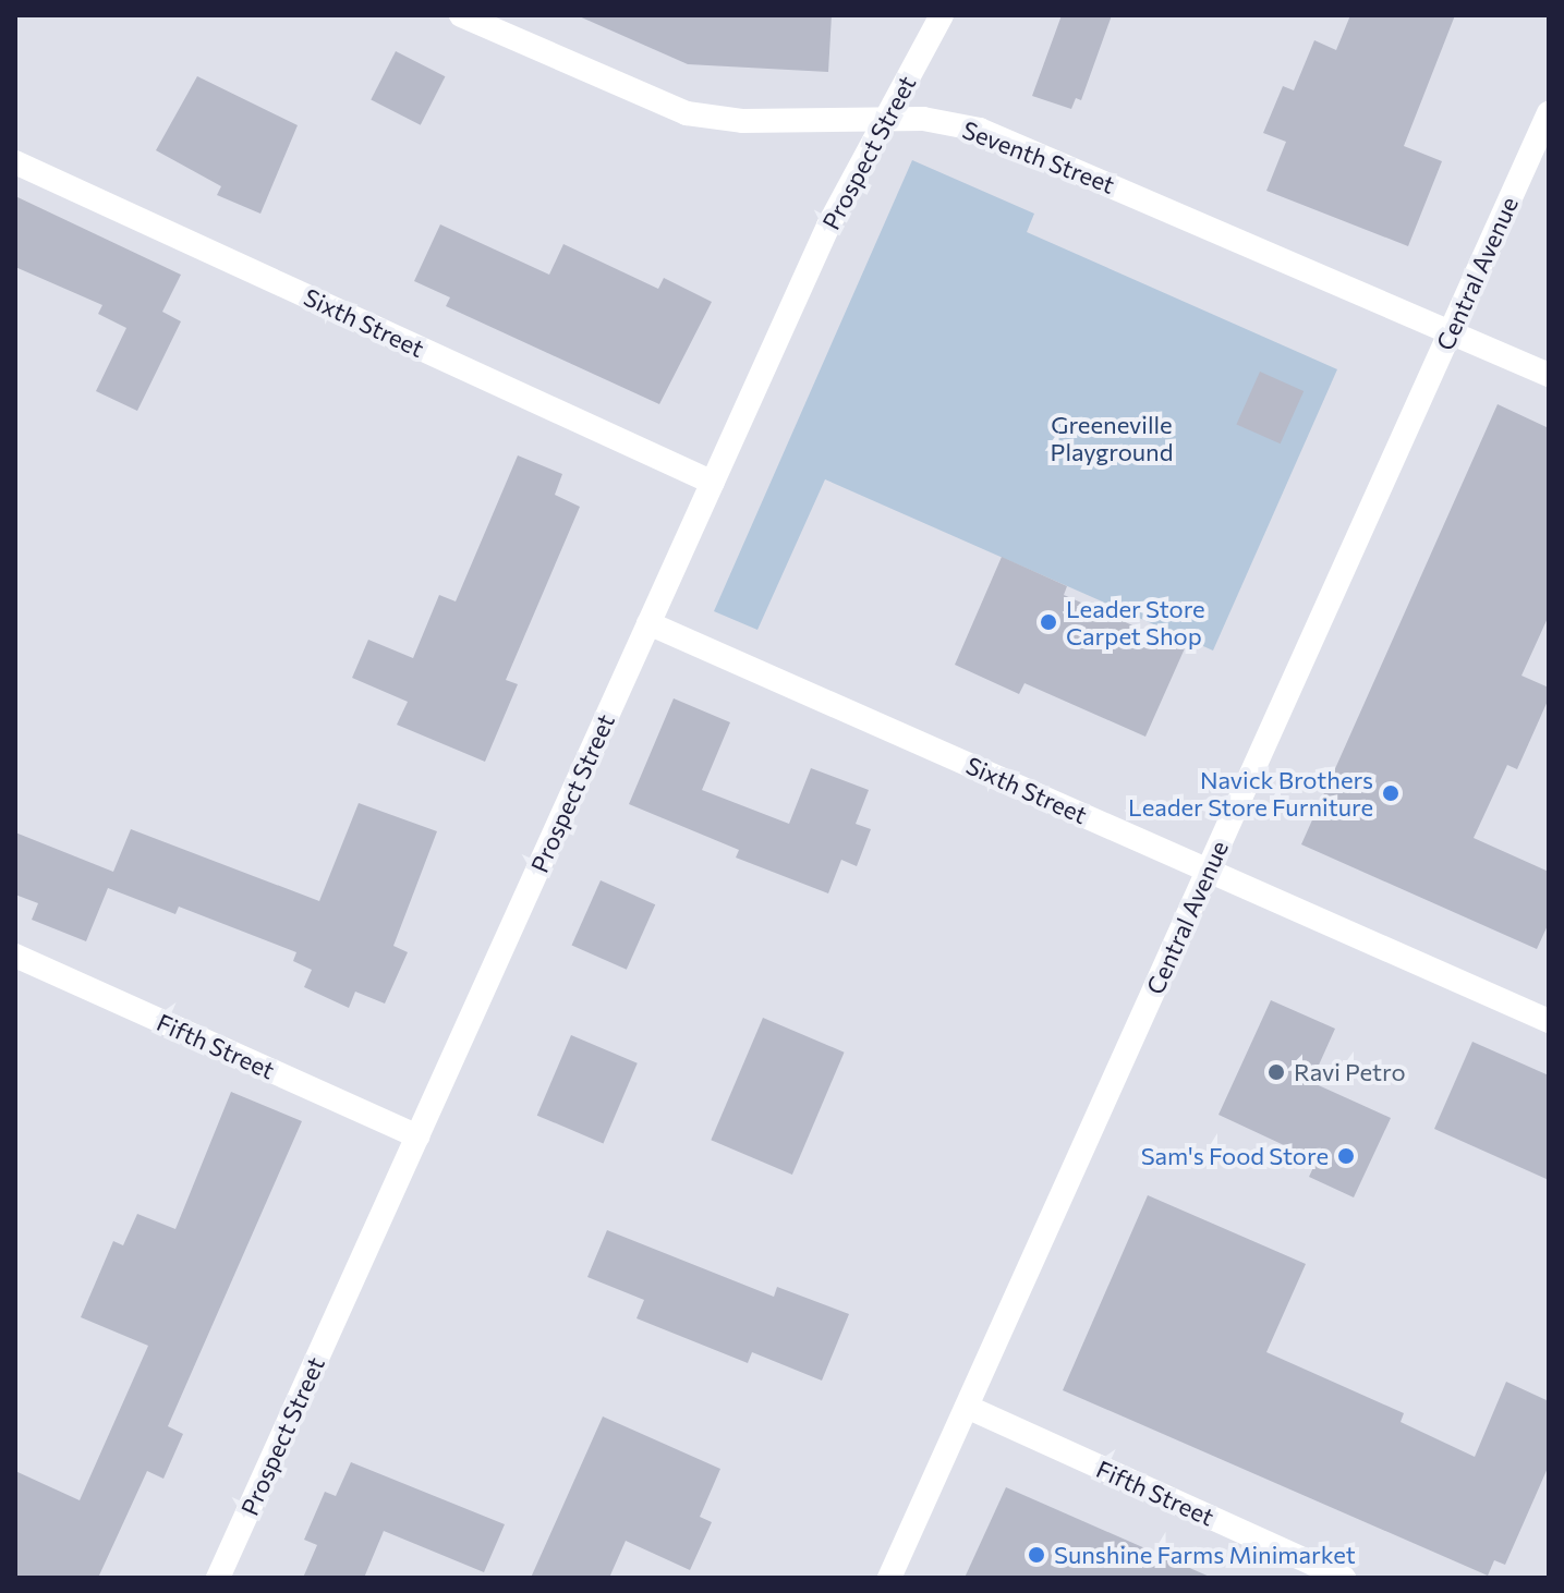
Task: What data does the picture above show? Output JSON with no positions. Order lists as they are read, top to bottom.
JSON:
{
  "streets": {
    "street": [
      "Prospect Street",
      "Seventh Street",
      "Central Avenue",
      "Sixth Street",
      "Fifth Street"
    ]
  },
  "crossings": [
    ["Prospect Street", "Seventh Street"],
    ["Prospect Street", "Sixth Street"],
    ["Prospect Street", "Fifth Street"],
    ["Seventh Street", "Central Avenue"],
    ["Central Avenue", "Sixth Street"],
    ["Central Avenue", "Fifth Street"]
  ],
  "parks": ["Greeneville Playground"],
  "places": [
    "Leader Store Carpet Shop",
    "Navick Brothers Leader Store Furniture",
    "Ravi Petro",
    "Sam's Food Store",
    "Sunshine Farms Minimarket"
  ]
}
